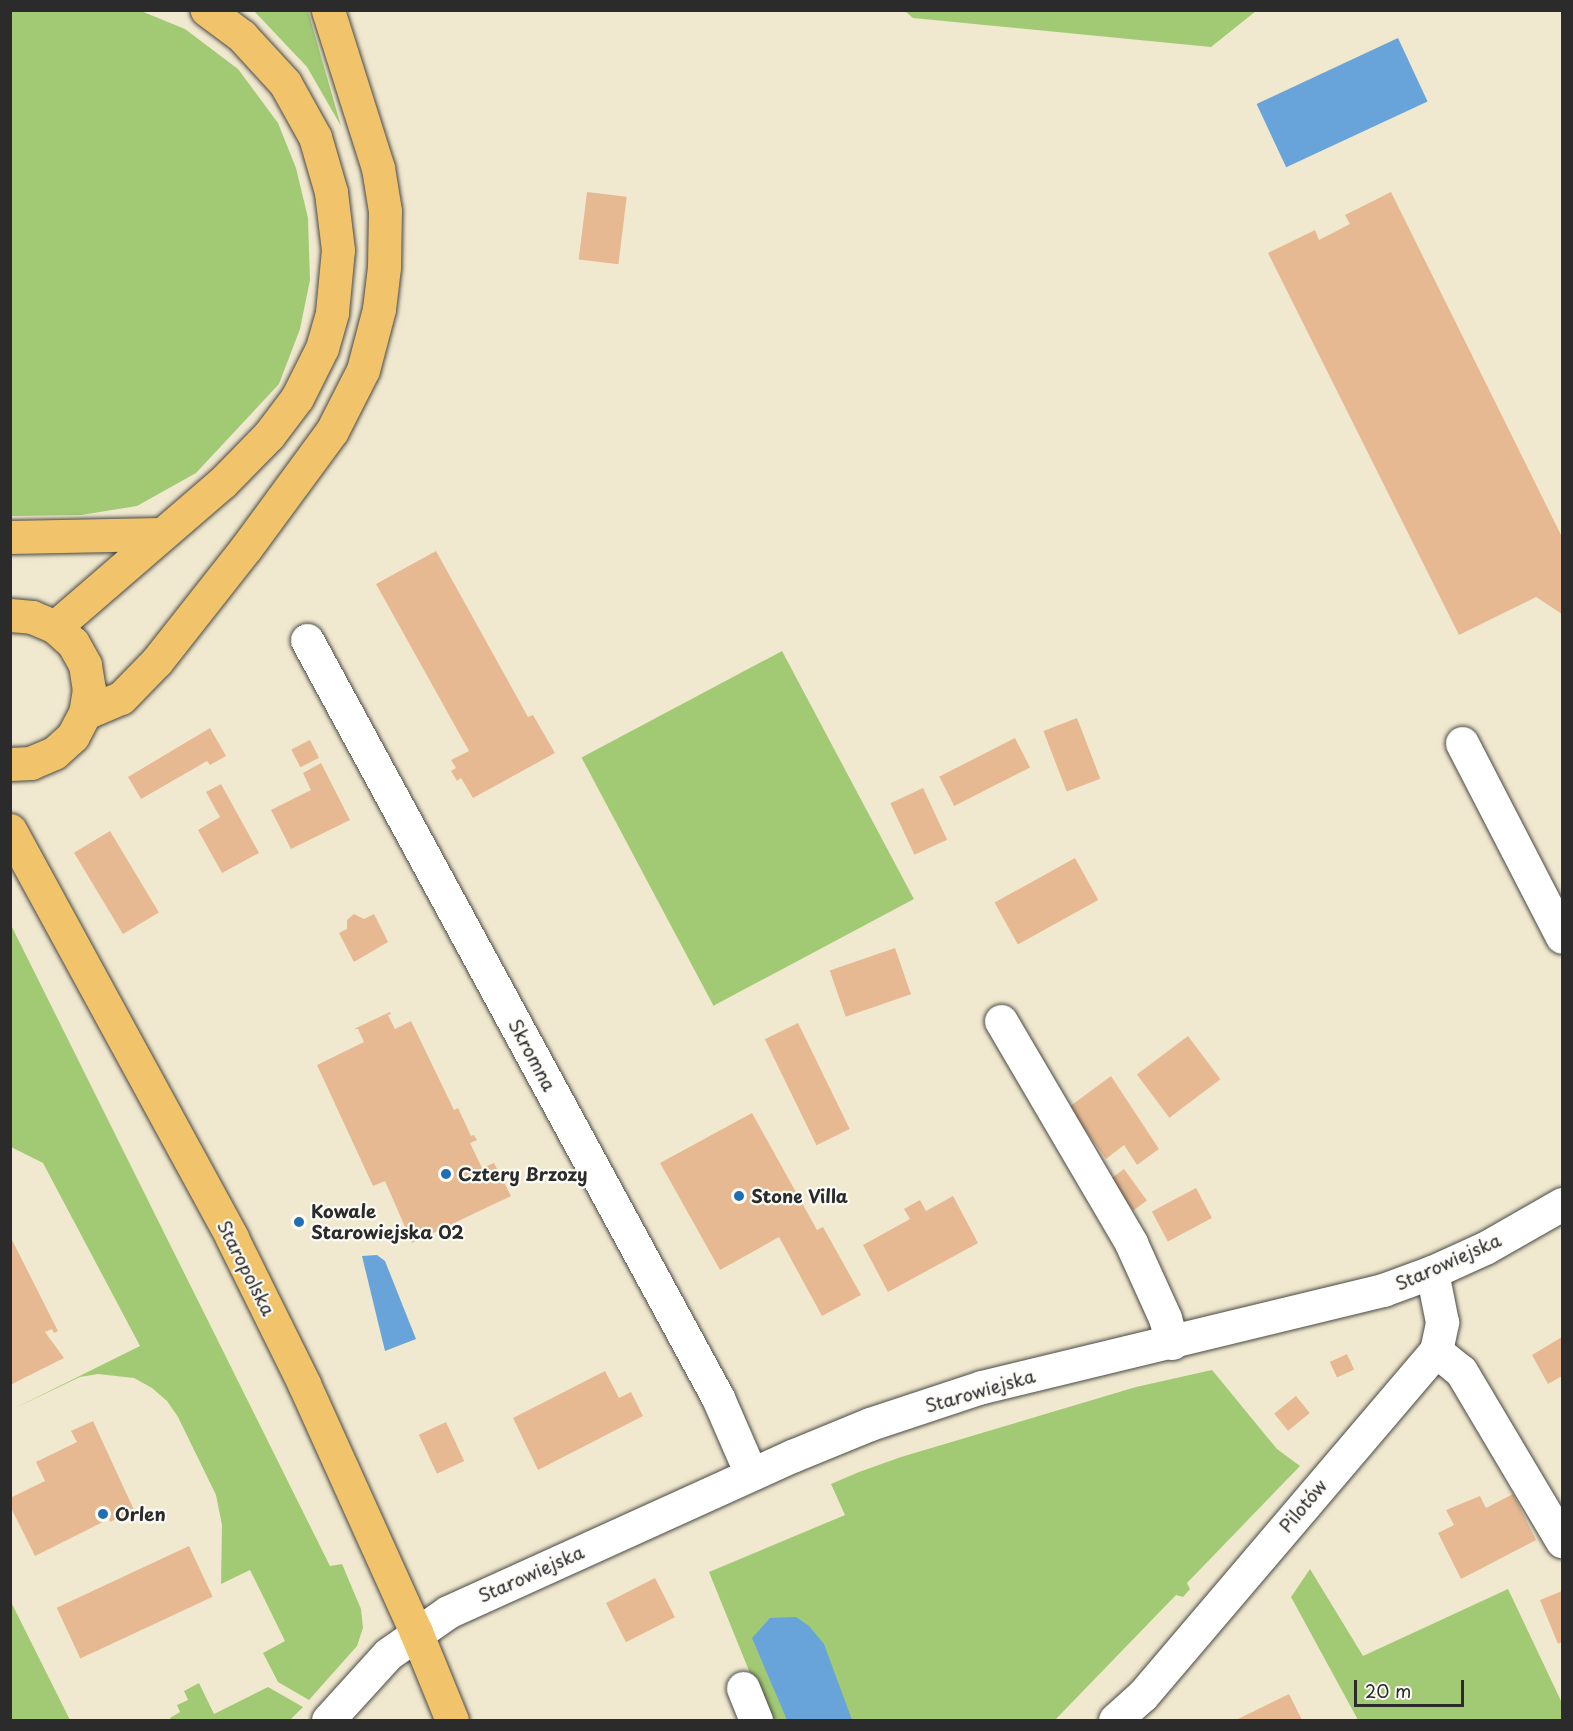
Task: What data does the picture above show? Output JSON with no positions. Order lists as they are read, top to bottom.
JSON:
{
  "streets": {
    "main road": ["Staropolska"],
    "street": ["Skromna", "Starowiejska", "Pilotów"]
  },
  "crossings": [
    ["Skromna", "Starowiejska"],
    ["Starowiejska", "Staropolska"],
    ["Starowiejska", "Pilotów"]
  ],
  "places": [
    "Cztery Brzozy",
    "Stone Villa",
    "Kowale Starowiejska 02",
    "Orlen"
  ],
  "scale_bar": "20 m"
}
